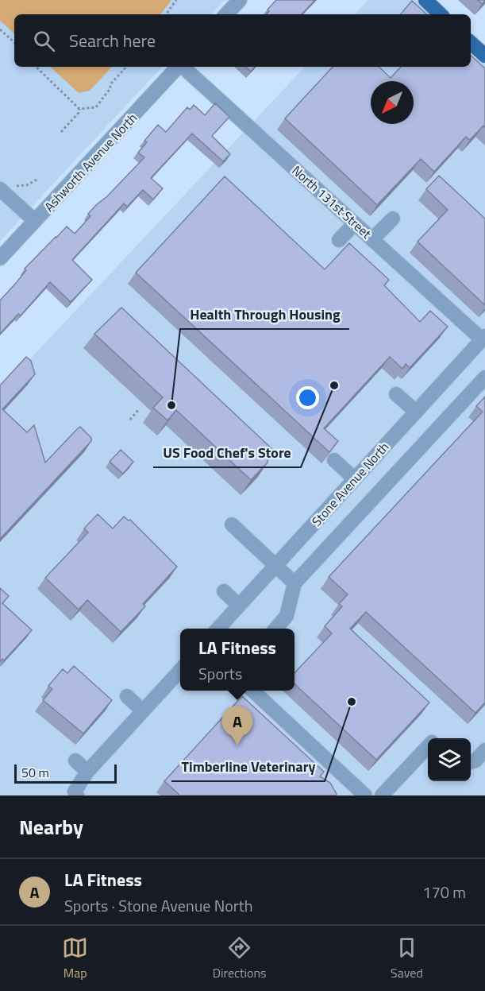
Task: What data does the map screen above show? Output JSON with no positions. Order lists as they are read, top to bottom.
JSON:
{
  "streets": {
    "street": ["Ashworth Avenue North", "North 131st Street", "Stone Avenue North"]
  },
  "crossings": [
    ["North 131st Street", "Stone Avenue North"]
  ],
  "places": ["US Food Chef's Store", "Health Through Housing", "Timberline Veterinary"],
  "scale_bar": "50 m",
  "north": "bottom left",
  "page": {
    "search": "Search here",
    "popup": ["LA Fitness", "Sports"],
    "pins": "A",
    "scale": "50 m",
    "heading": "Nearby",
    "list": [
      {
        "mark": "A",
        "name": "LA Fitness",
        "note": "Sports · Stone Avenue North",
        "value": "170 m"
      }
    ],
    "nav": ["Map", "Directions", "Saved"]
  }
}
